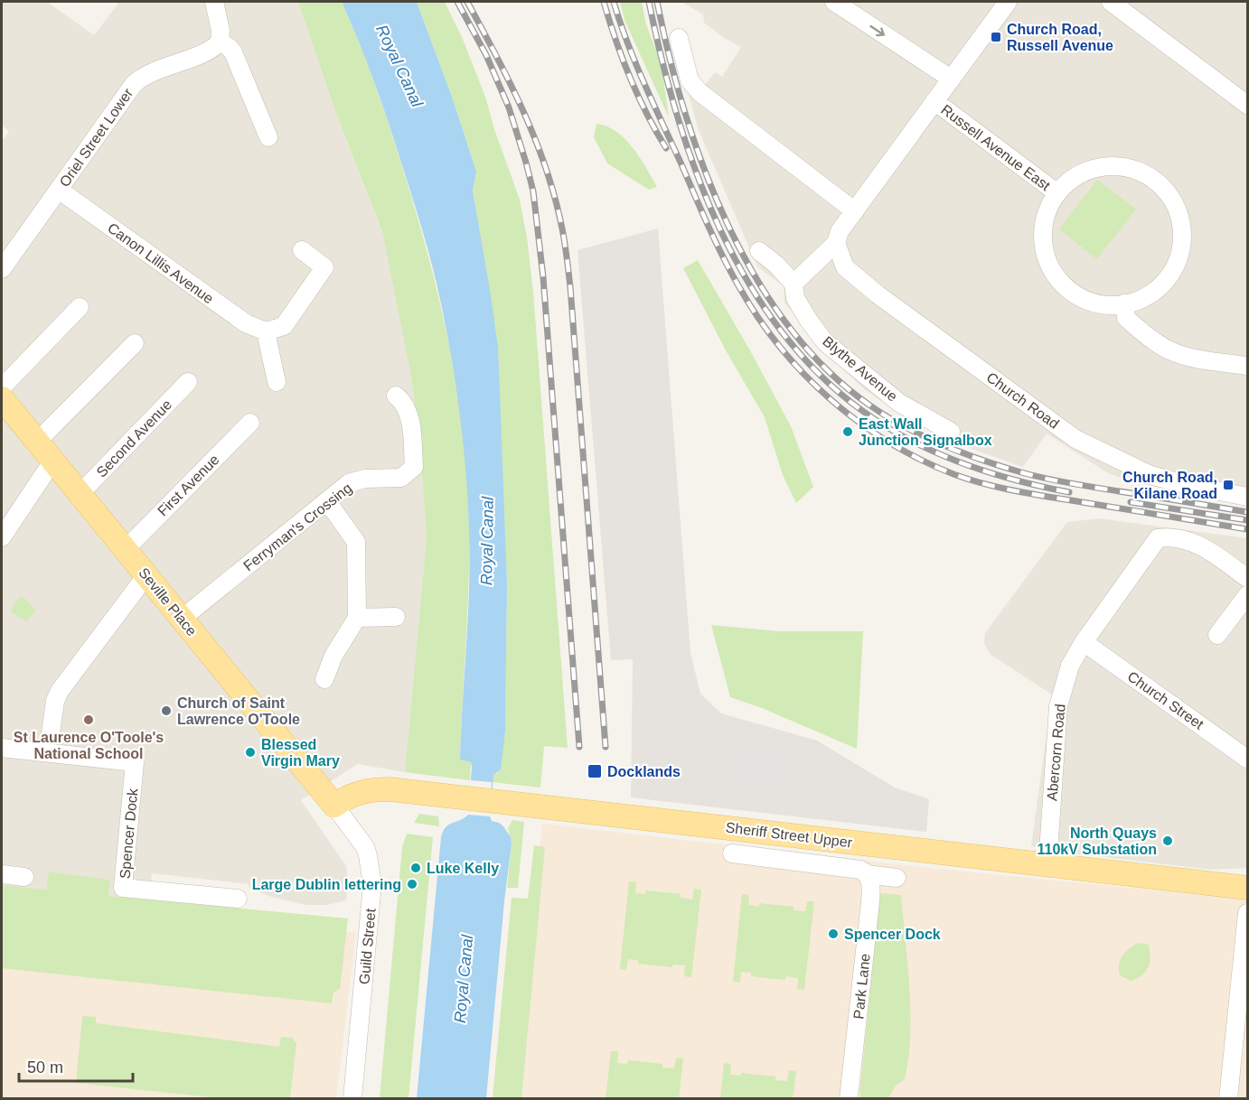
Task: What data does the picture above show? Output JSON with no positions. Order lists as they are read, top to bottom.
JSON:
{
  "streets": {
    "main road": ["Seville Place", "Sheriff Street Upper"],
    "street": [
      "Oriel Street Lower",
      "Russell Avenue East",
      "Canon Lillis Avenue",
      "Blythe Avenue",
      "Church Road",
      "Second Avenue",
      "First Avenue",
      "Ferryman's Crossing",
      "Church Street",
      "Abercorn Road",
      "Spencer Dock",
      "Guild Street",
      "Park Lane"
    ]
  },
  "crossings": [
    ["Oriel Street Lower", "Canon Lillis Avenue"],
    ["Second Avenue", "Seville Place"],
    ["First Avenue", "Seville Place"],
    ["Ferryman's Crossing", "Seville Place"],
    ["Seville Place", "Sheriff Street Upper"],
    ["Seville Place", "Guild Street"],
    ["Church Street", "Abercorn Road"],
    ["Abercorn Road", "Sheriff Street Upper"],
    ["Sheriff Street Upper", "Guild Street"]
  ],
  "water": ["Royal Canal"],
  "places": {
    "transit": ["Church Road, Russell Avenue", "Church Road, Kilane Road", "Docklands"],
    "other": [
      "East Wall Junction Signalbox",
      "Church of Saint Lawrence O'Toole",
      "St Laurence O'Toole's National School",
      "Blessed Virgin Mary",
      "North Quays 110kV Substation",
      "Luke Kelly",
      "Large Dublin lettering",
      "Spencer Dock"
    ]
  },
  "scale_bar": "50 m"
}
